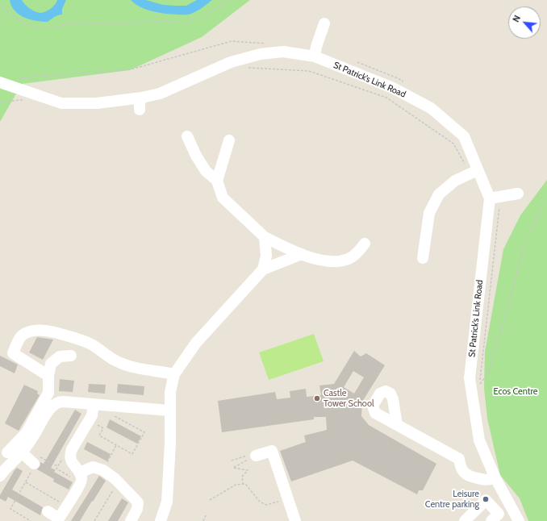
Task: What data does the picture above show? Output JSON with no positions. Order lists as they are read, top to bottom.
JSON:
{
  "streets": {
    "street": ["St Patrick’s Link Road"]
  },
  "parks": ["Ecos Centre"],
  "places": ["Castle Tower School", "Leisure Centre parking"],
  "north": "top left"
}
